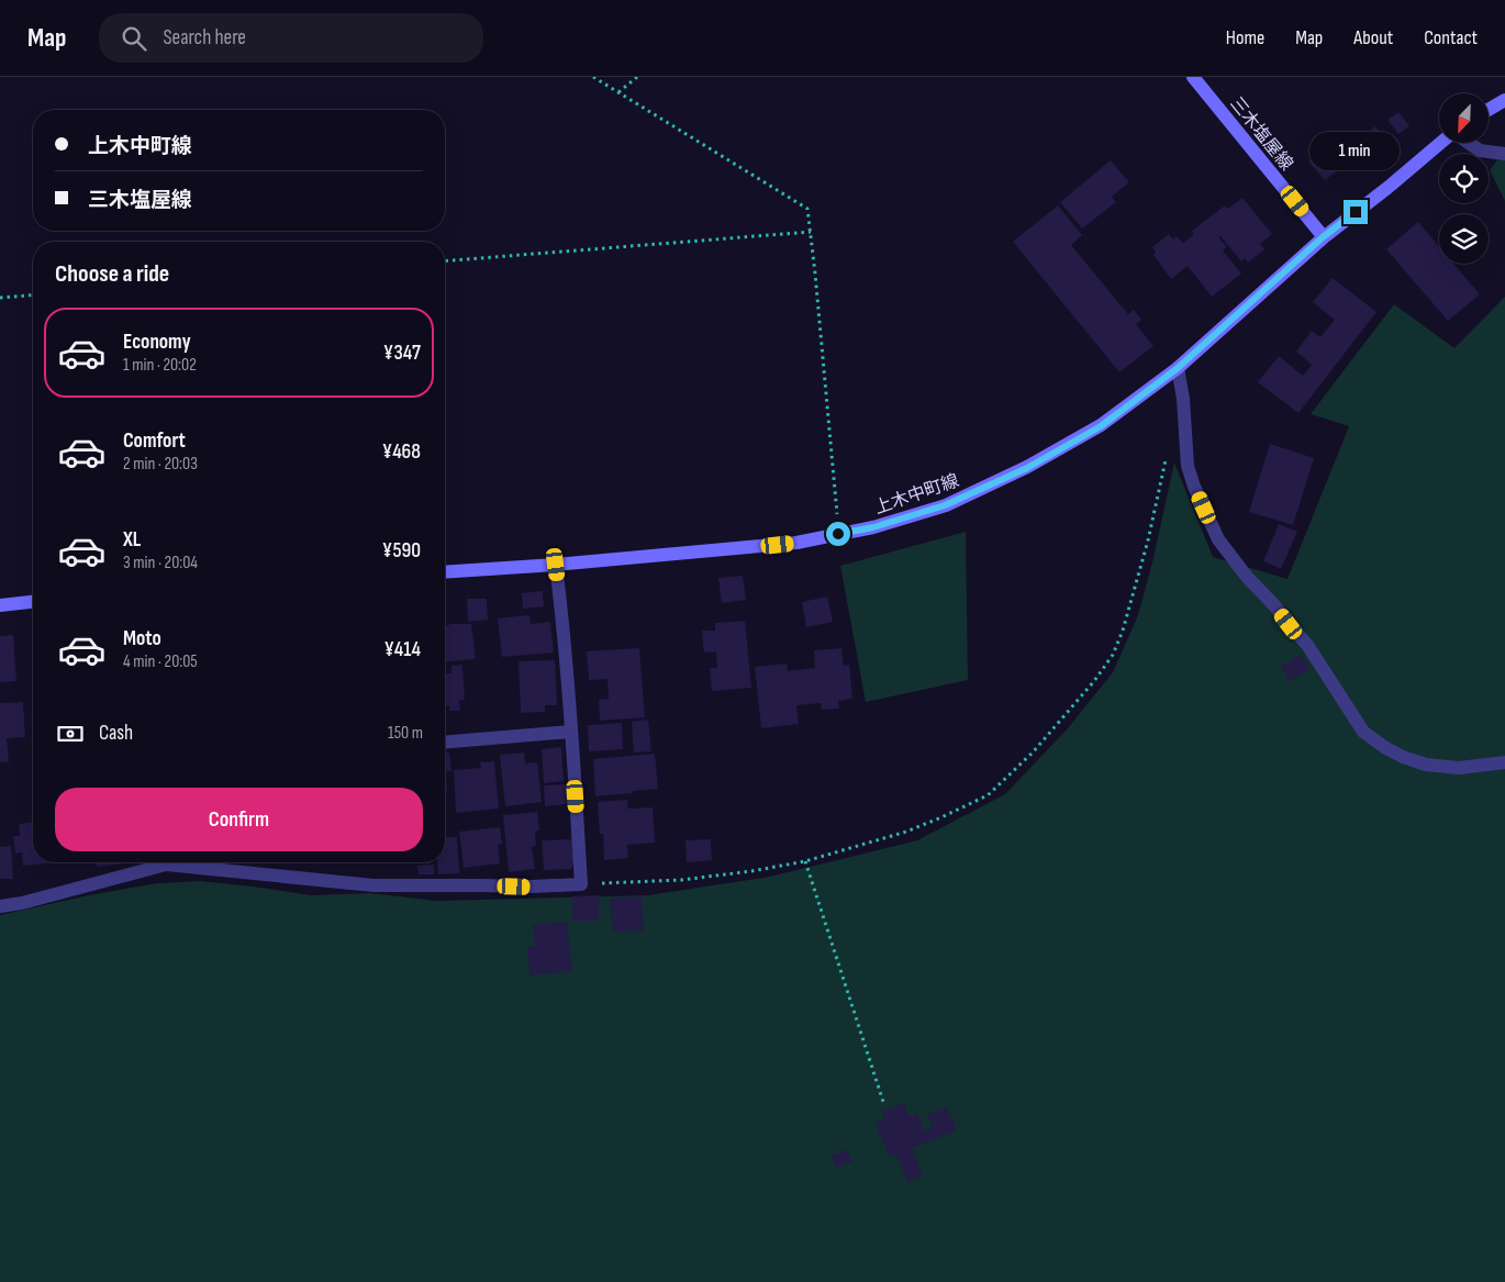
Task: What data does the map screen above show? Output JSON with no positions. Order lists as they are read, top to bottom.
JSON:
{
  "streets": {
    "main road": ["三木塩屋線", "上木中町線"]
  },
  "crossings": [
    ["三木塩屋線", "上木中町線"]
  ],
  "north": "bottom left",
  "page": {
    "header": "Map",
    "search": "Search here",
    "nav": [
      "Home",
      "Map",
      "About",
      "Contact"
    ],
    "banner": ["上木中町線", "三木塩屋線"],
    "bubble": "1 min",
    "heading": "Choose a ride",
    "list": [
      {
        "name": "Economy",
        "note": "1 min · 20:02",
        "value": "¥347"
      },
      {
        "name": "Comfort",
        "note": "2 min · 20:03",
        "value": "¥468"
      },
      {
        "name": "XL",
        "note": "3 min · 20:04",
        "value": "¥590"
      },
      {
        "name": "Moto",
        "note": "4 min · 20:05",
        "value": "¥414"
      }
    ],
    "pay": ["Cash", "150 m"],
    "buttons": "Confirm"
  }
}
